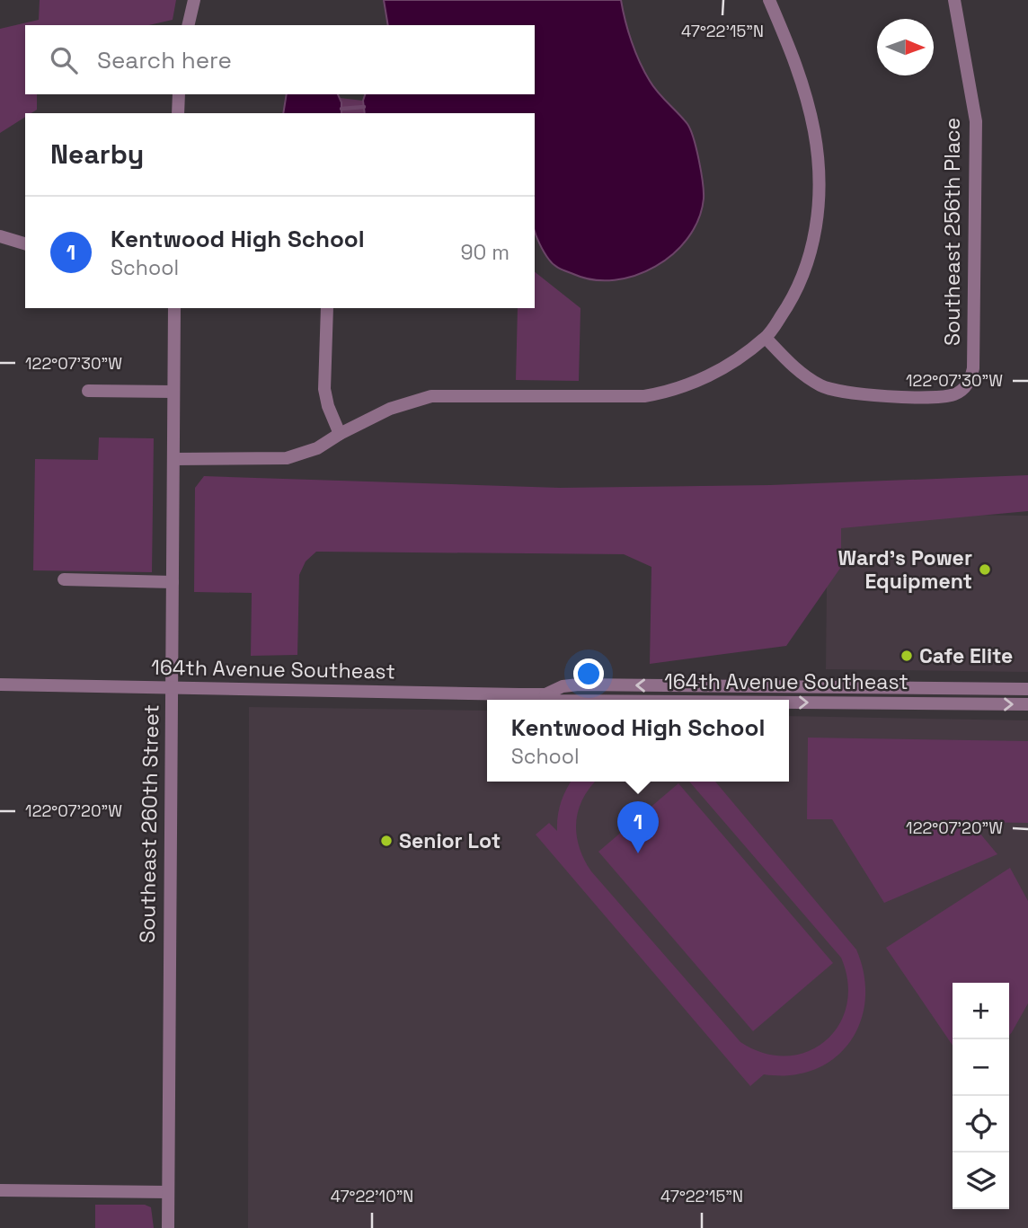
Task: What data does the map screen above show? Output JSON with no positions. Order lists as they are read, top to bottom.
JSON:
{
  "streets": {
    "street": ["Southeast 256th Place", "164th Avenue Southeast", "Southeast 260th Street"]
  },
  "crossings": [
    ["164th Avenue Southeast", "Southeast 260th Street"]
  ],
  "places": ["Ward's Power Equipment", "Cafe Elite", "Senior Lot"],
  "north": "right",
  "page": {
    "search": "Search here",
    "heading": "Nearby",
    "list": [
      {
        "mark": "1",
        "name": "Kentwood High School",
        "note": "School",
        "value": "90 m"
      }
    ],
    "popup": ["Kentwood High School", "School"],
    "pins": "1",
    "map_buttons": ["+", "−"]
  },
  "coordinates": [
    "47°22'15\"N",
    "122°07'30\"W",
    "122°07'20\"W",
    "47°22'10\"N"
  ]
}
